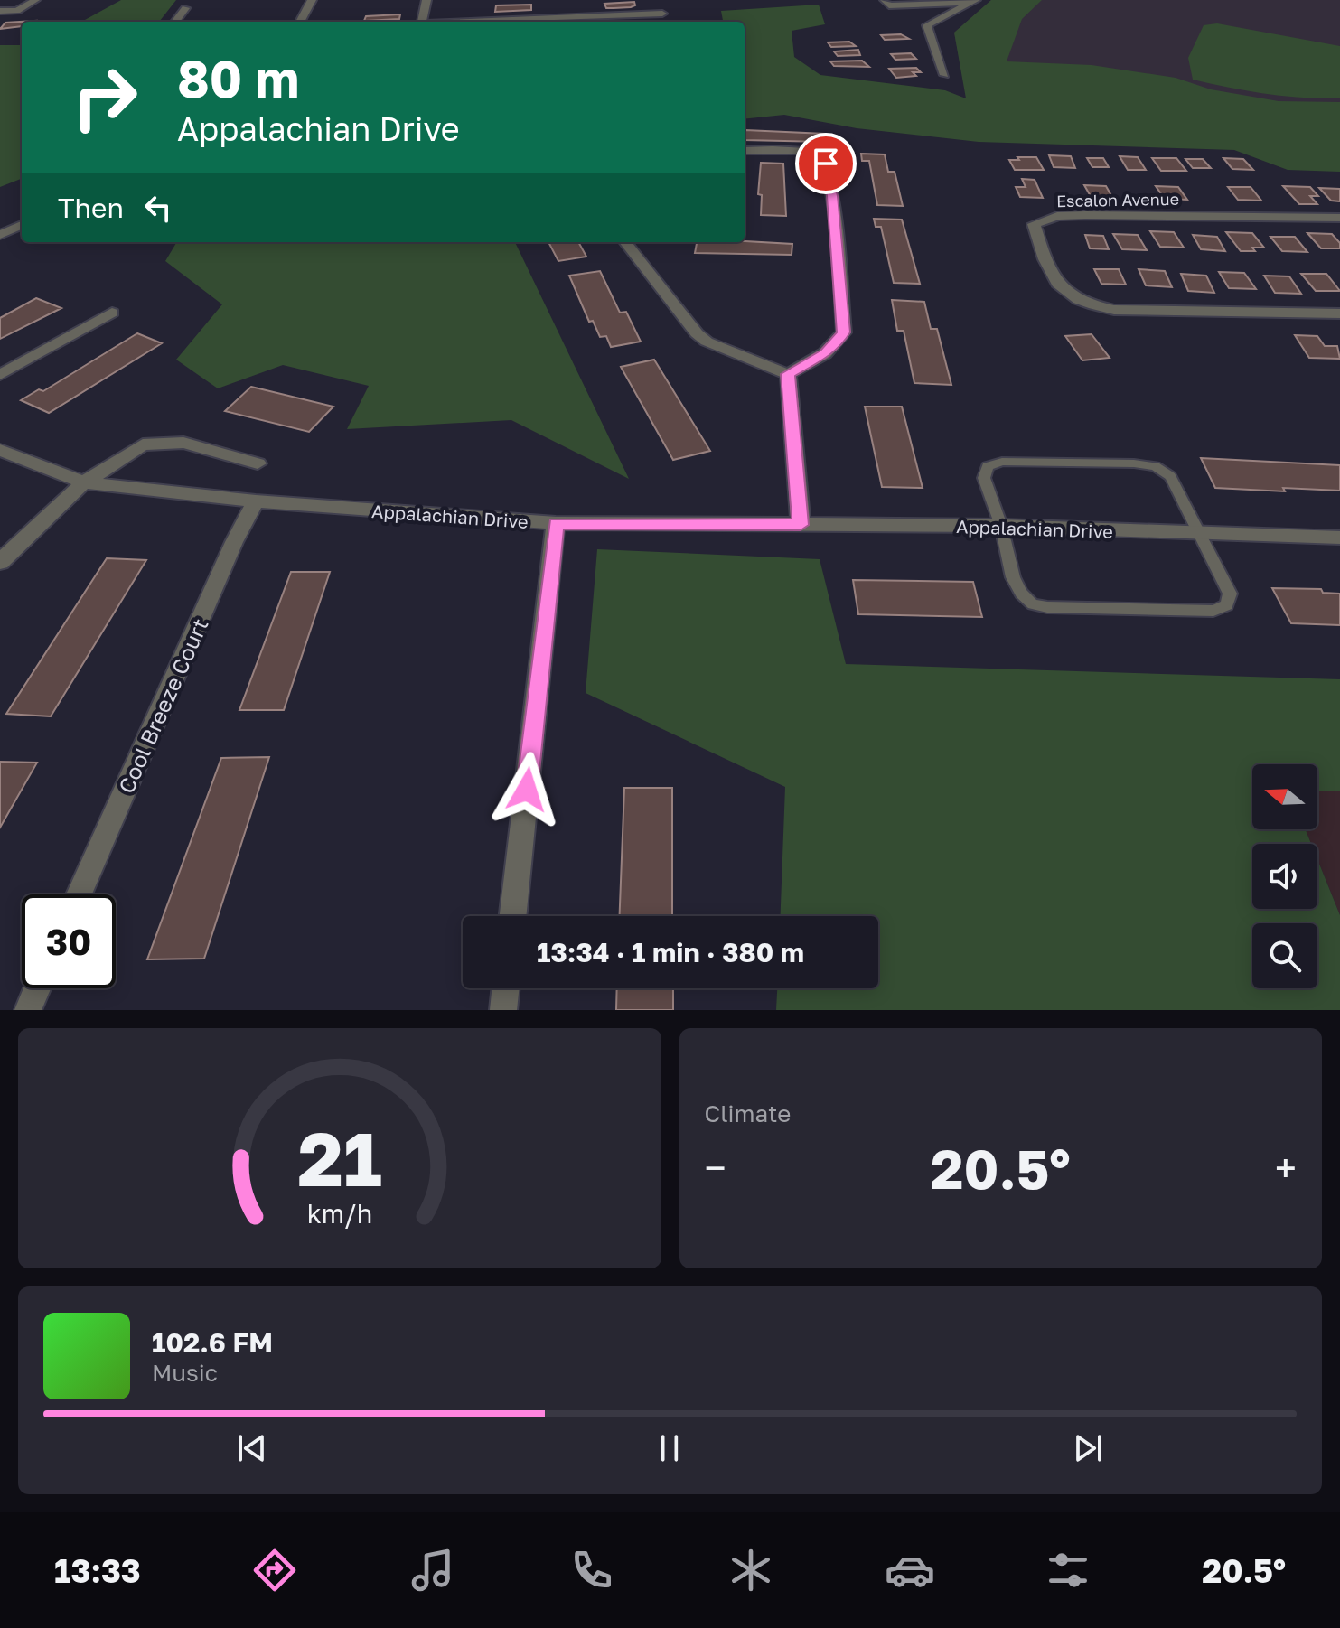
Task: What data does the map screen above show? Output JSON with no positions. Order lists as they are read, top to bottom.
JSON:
{
  "streets": {
    "street": ["Escalon Avenue", "Appalachian Drive", "Cool Breeze Court"]
  },
  "crossings": [
    ["Appalachian Drive", "Cool Breeze Court"]
  ],
  "north": "left",
  "page": {
    "turn": ["80 m", "Appalachian Drive"],
    "then": "Then",
    "limit": "30",
    "trip": "13:34 · 1 min · 380 m",
    "tile": "Climate",
    "heat": ["−", "20.5°", "+"],
    "song": ["102.6 FM", "Music"],
    "tabs": ["13:33", "20.5°"],
    "gauge": ["21", "km/h"]
  }
}
